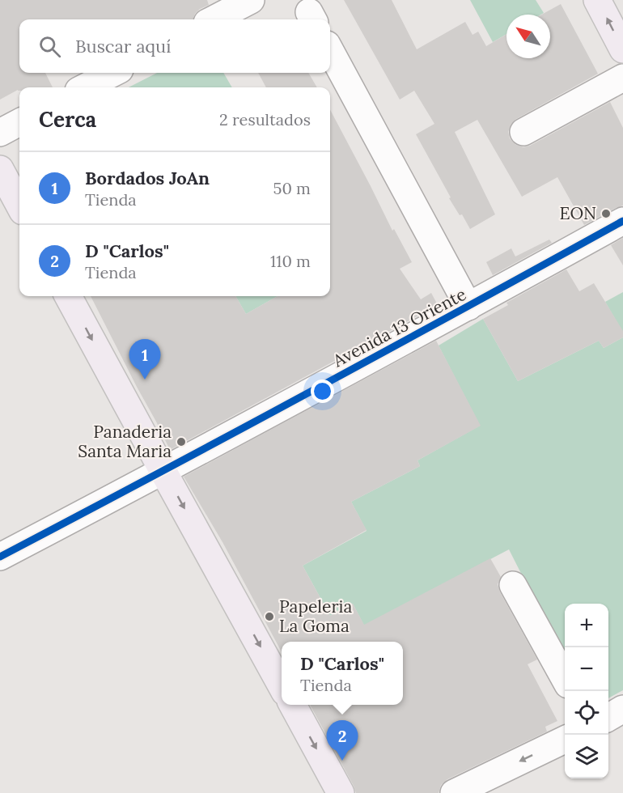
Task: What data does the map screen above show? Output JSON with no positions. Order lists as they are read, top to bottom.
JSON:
{
  "streets": {
    "street": ["Avenida 13 Oriente"]
  },
  "places": ["EON", "Panaderia Santa Maria", "Papeleria La Goma"],
  "north": "top left",
  "page": {
    "search": "Buscar aquí",
    "heading": ["Cerca", "2 resultados"],
    "list": [
      {
        "mark": "1",
        "name": "Bordados JoAn",
        "note": "Tienda",
        "value": "50 m"
      },
      {
        "mark": "2",
        "name": "D \"Carlos\"",
        "note": "Tienda",
        "value": "110 m"
      }
    ],
    "pins": ["1", "2"],
    "map_buttons": ["+", "−"],
    "popup": ["D \"Carlos\"", "Tienda"]
  }
}
